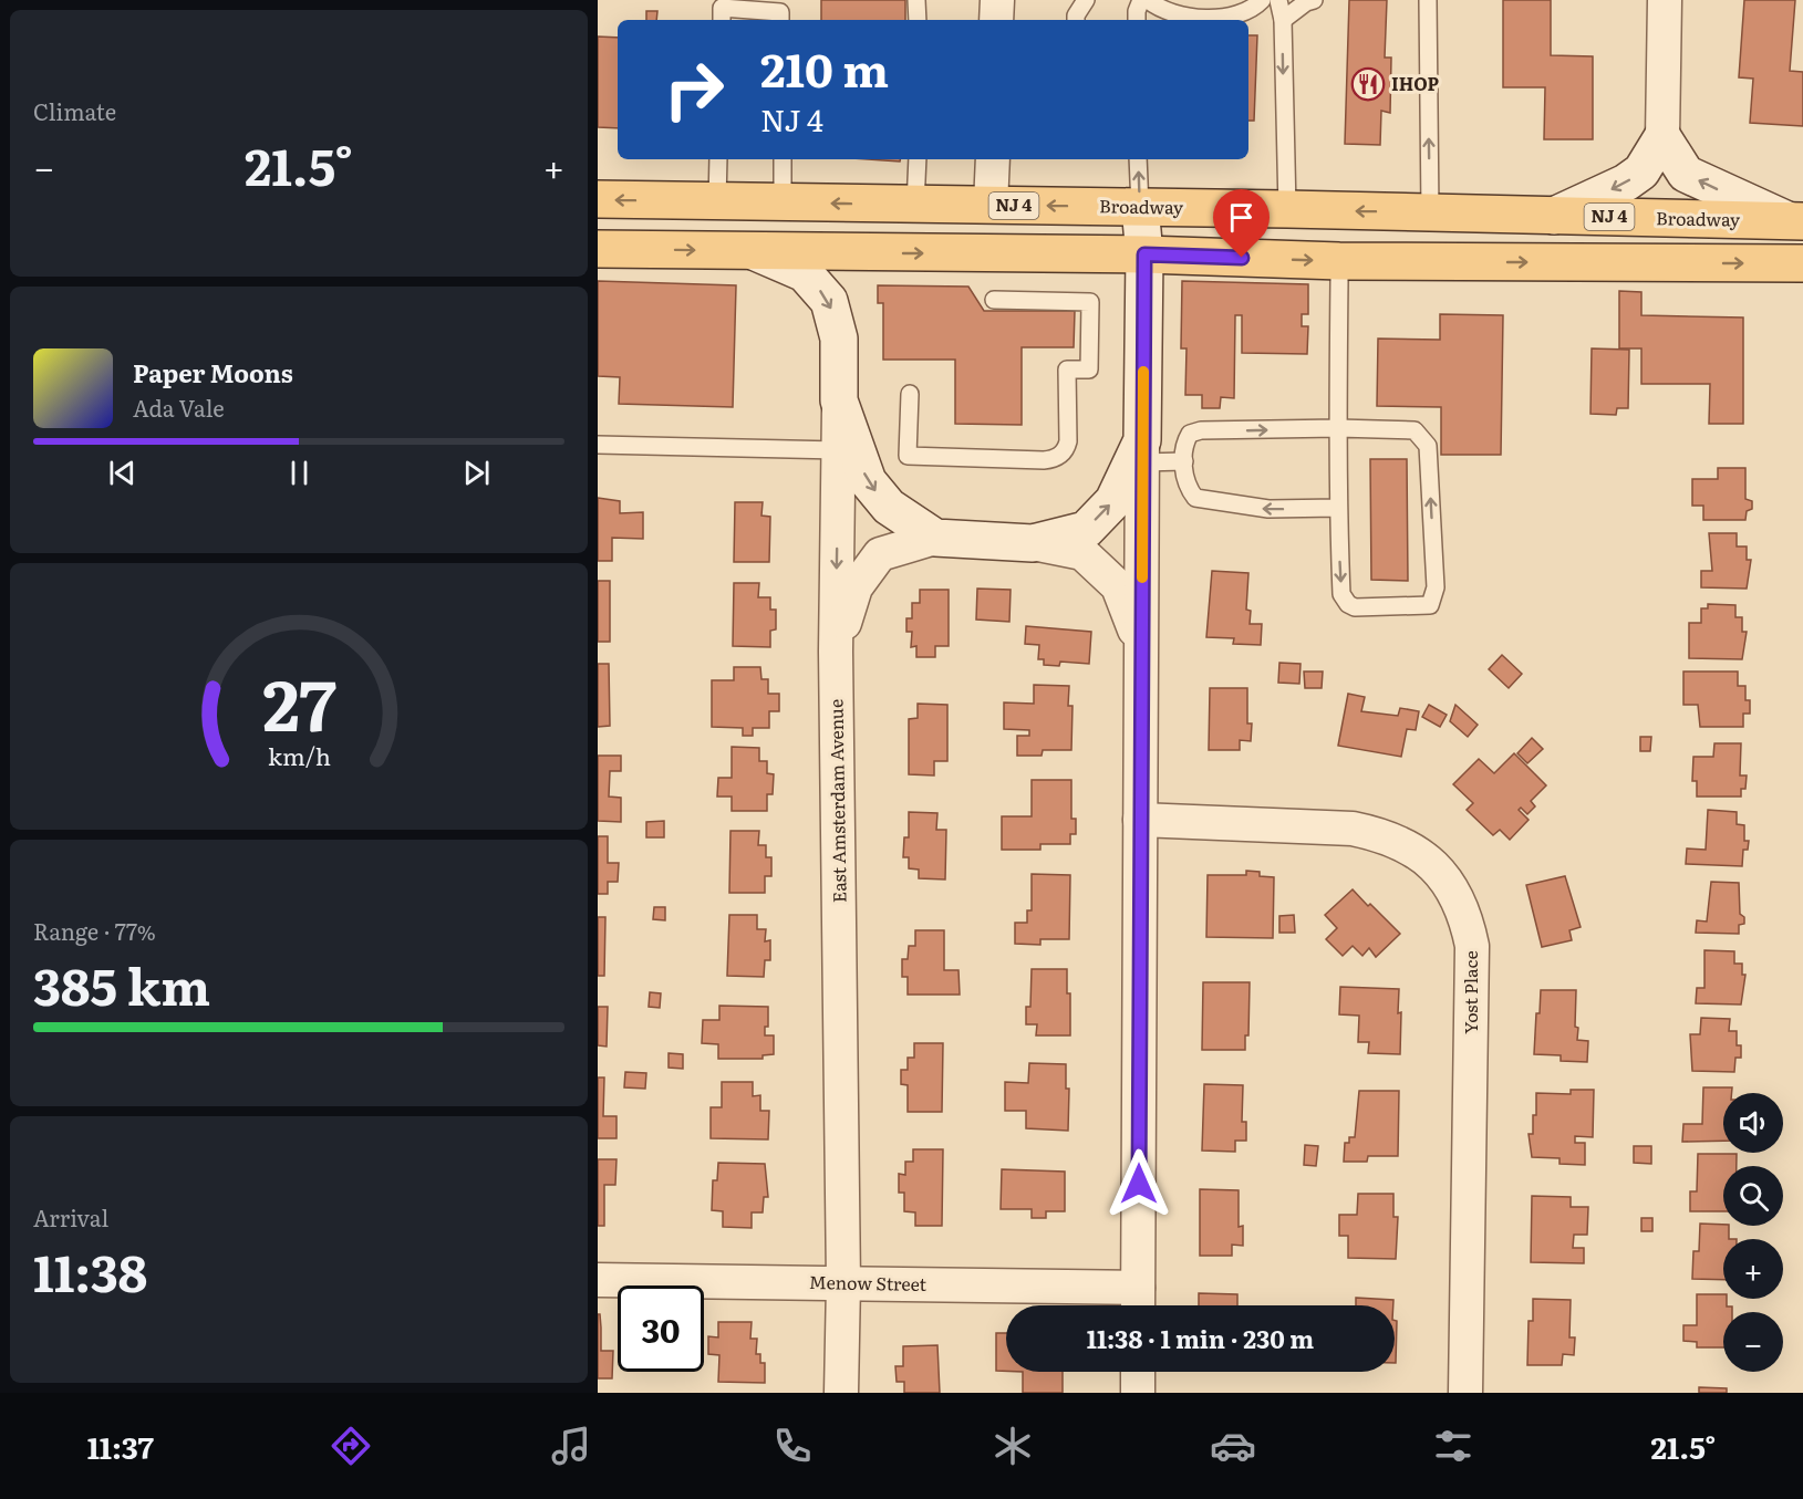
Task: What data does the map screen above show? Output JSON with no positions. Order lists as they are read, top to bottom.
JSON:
{
  "streets": {
    "main road": ["NJ 4", "Broadway"],
    "street": ["East Amsterdam Avenue", "Yost Place", "Menow Street"]
  },
  "crossings": [
    ["East Amsterdam Avenue", "Menow Street"]
  ],
  "places": {
    "restaurant": ["IHOP"]
  },
  "page": {
    "tile": [
      "Climate",
      ["Range · 77%", "385 km"],
      ["Arrival", "11:38"]
    ],
    "turn": ["210 m", "NJ 4"],
    "heat": ["−", "21.5°", "+"],
    "song": ["Paper Moons", "Ada Vale"],
    "map_buttons": ["+", "−"],
    "limit": "30",
    "trip": "11:38 · 1 min · 230 m",
    "tabs": ["11:37", "21.5°"],
    "gauge": ["27", "km/h"]
  }
}
